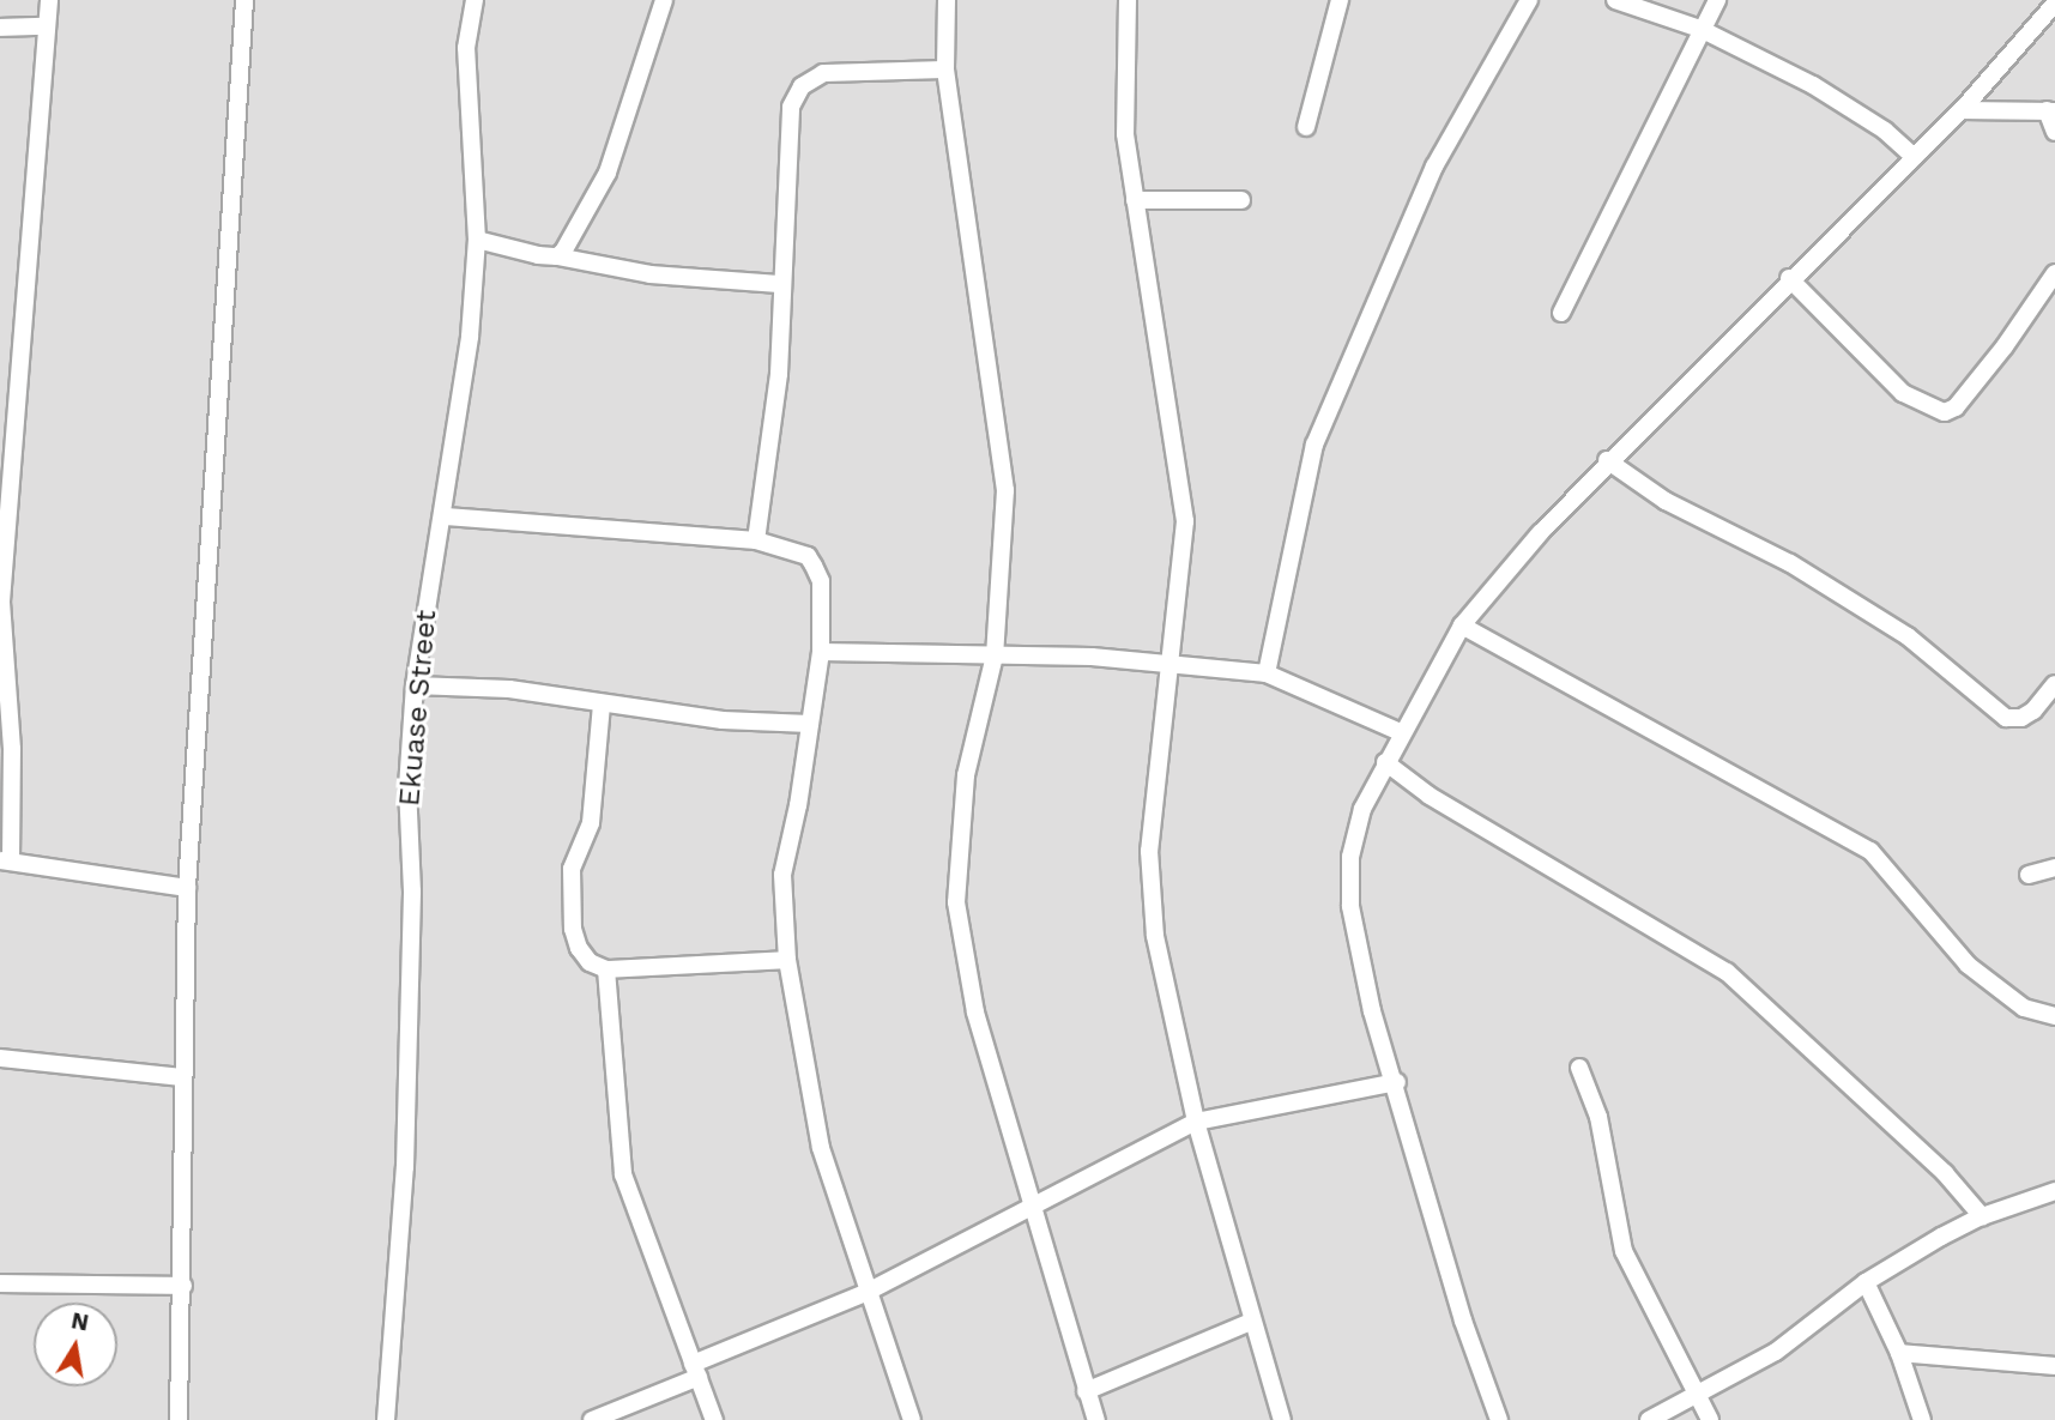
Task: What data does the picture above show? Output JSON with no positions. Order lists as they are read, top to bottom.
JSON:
{
  "streets": {
    "street": ["Ekuase Street"]
  },
  "north": "top"
}
